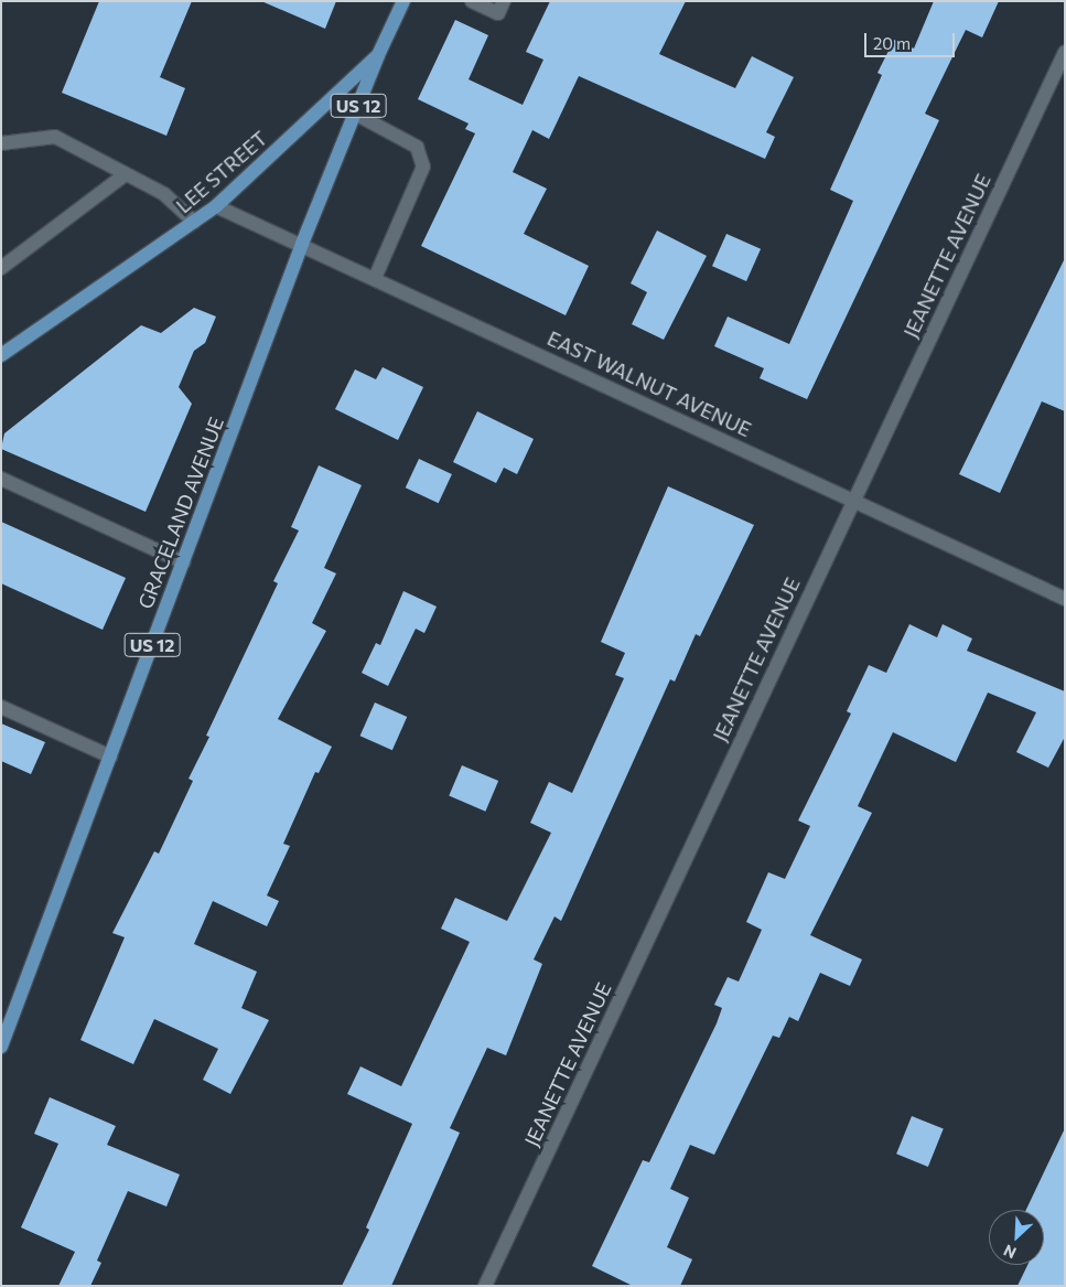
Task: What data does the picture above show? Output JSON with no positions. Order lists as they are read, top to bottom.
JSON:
{
  "streets": {
    "main road": ["US 12", "LEE STREET", "GRACELAND AVENUE"],
    "street": ["JEANETTE AVENUE", "EAST WALNUT AVENUE"]
  },
  "crossings": [
    ["LEE STREET", "EAST WALNUT AVENUE"],
    ["LEE STREET", "GRACELAND AVENUE"],
    ["JEANETTE AVENUE", "EAST WALNUT AVENUE"],
    ["EAST WALNUT AVENUE", "GRACELAND AVENUE"]
  ],
  "scale_bar": "20 m",
  "north": "bottom left"
}
